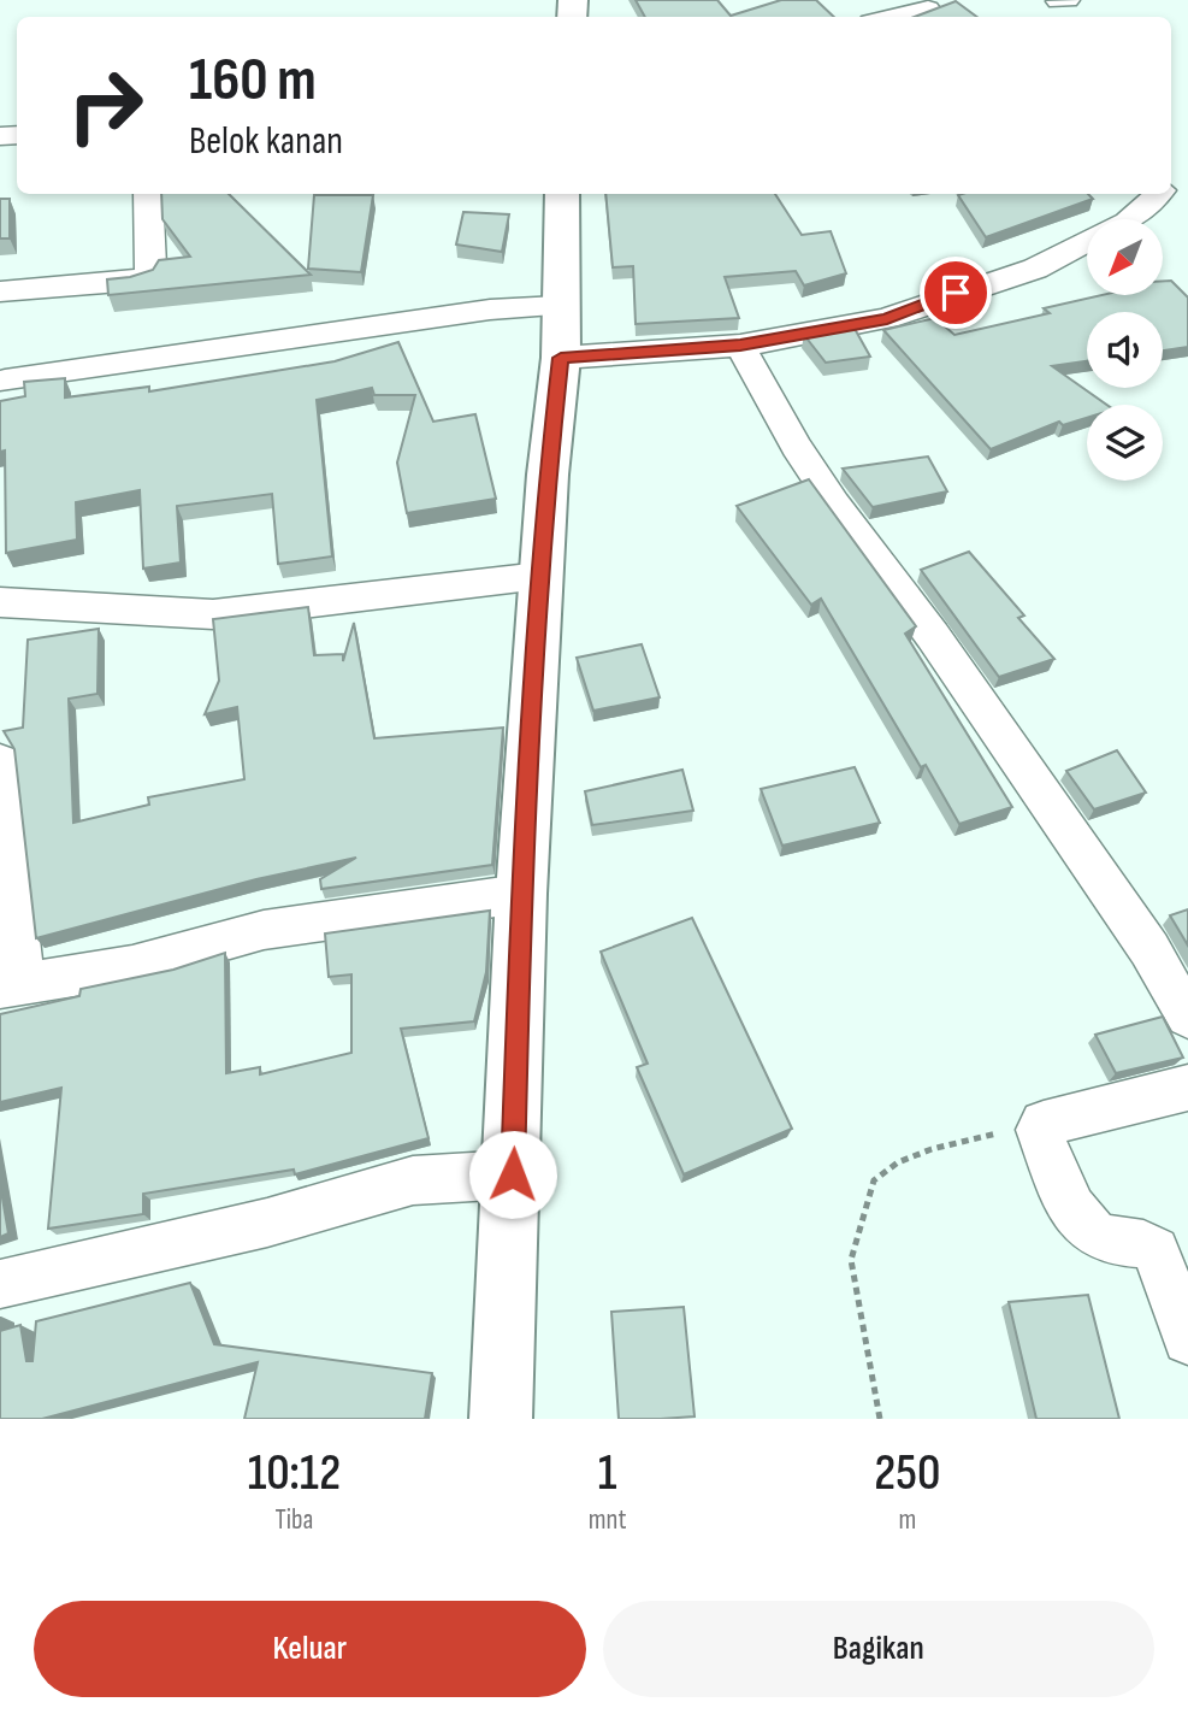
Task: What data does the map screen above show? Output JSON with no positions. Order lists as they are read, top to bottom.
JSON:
{
  "north": "bottom left",
  "page": {
    "turn": ["160 m", "Belok kanan"],
    "eta": [
      "10:12",
      "Tiba",
      "1",
      "mnt",
      "250",
      "m"
    ],
    "buttons": ["Keluar", "Bagikan"]
  }
}
